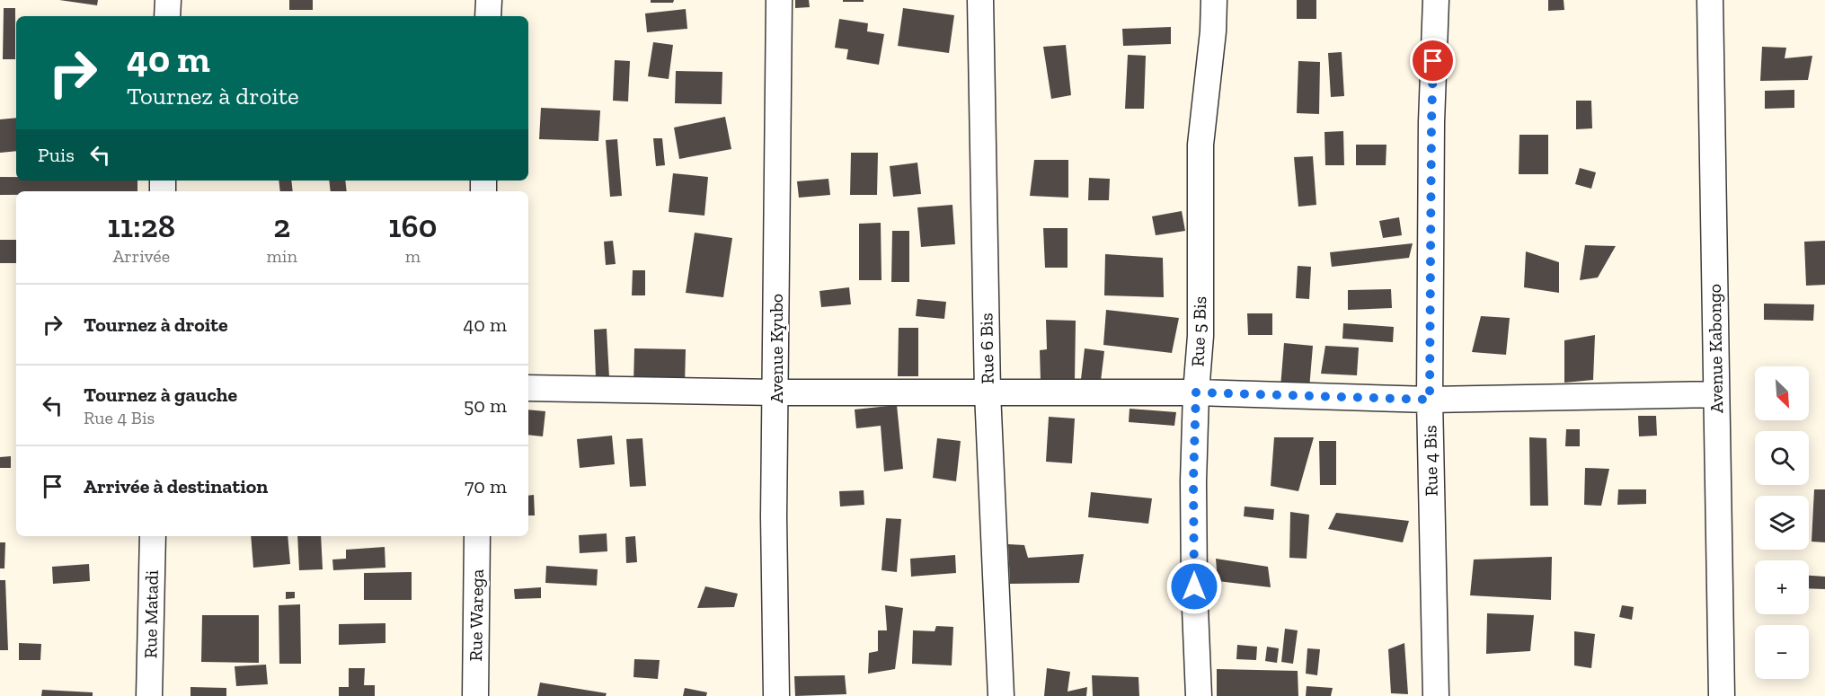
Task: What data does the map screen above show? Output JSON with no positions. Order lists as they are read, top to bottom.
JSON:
{
  "streets": {
    "street": [
      "Rue 5 Bis",
      "Avenue Kyubo",
      "Rue 6 Bis",
      "Avenue Kabongo",
      "Rue 4 Bis",
      "Rue Matadi",
      "Rue Warega"
    ]
  },
  "north": "bottom right",
  "page": {
    "turn": ["40 m", "Tournez à droite"],
    "then": "Puis",
    "eta": [
      "11:28",
      "Arrivée",
      "2",
      "min",
      "160",
      "m"
    ],
    "list": [
      {
        "name": "Tournez à droite",
        "value": "40 m"
      },
      {
        "name": "Tournez à gauche",
        "note": "Rue 4 Bis",
        "value": "50 m"
      },
      {
        "name": "Arrivée à destination",
        "value": "70 m"
      }
    ],
    "map_buttons": ["+", "−"]
  }
}
